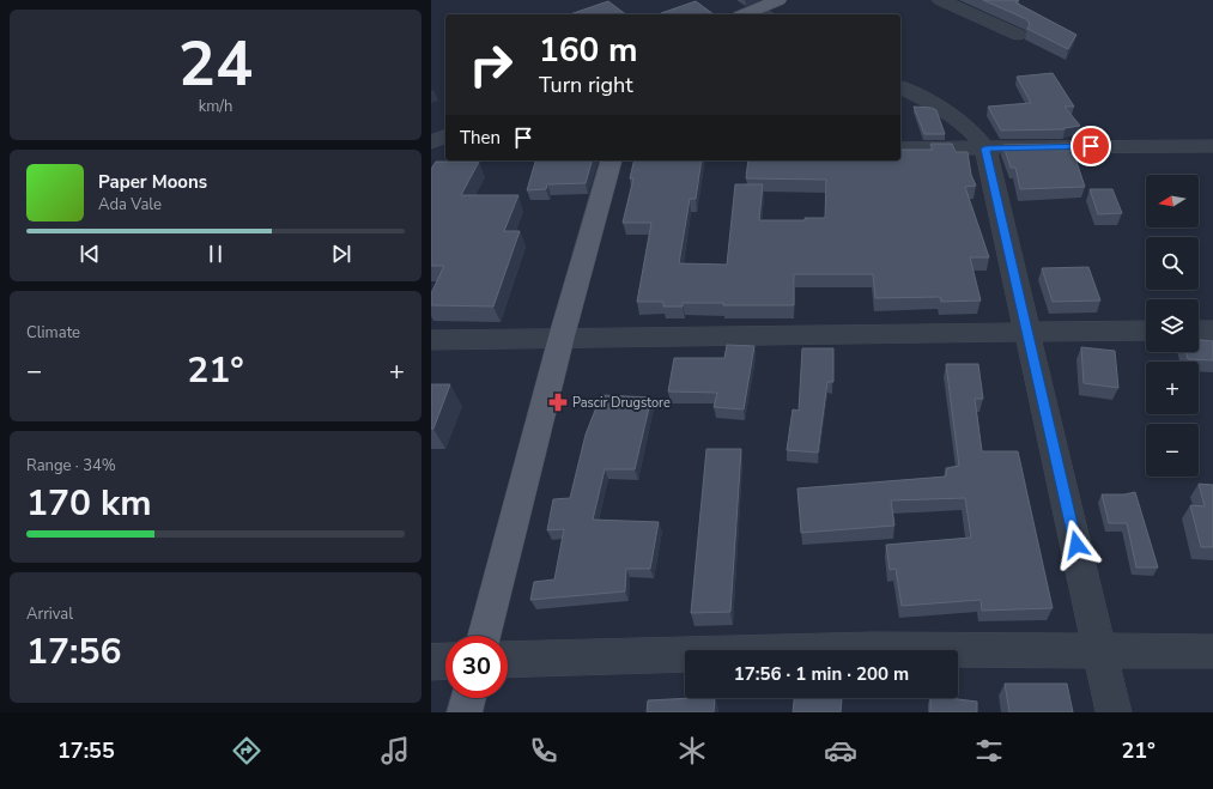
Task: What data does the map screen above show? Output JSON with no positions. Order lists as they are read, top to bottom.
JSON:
{
  "places": {
    "pharmacy": ["Pascir Drugstore"]
  },
  "north": "left",
  "page": {
    "tile": [
      ["24", "km/h"],
      "Climate",
      ["Range · 34%", "170 km"],
      ["Arrival", "17:56"]
    ],
    "turn": ["160 m", "Turn right"],
    "then": "Then",
    "song": ["Paper Moons", "Ada Vale"],
    "map_buttons": ["+", "−"],
    "heat": ["−", "21°", "+"],
    "limit": "30",
    "trip": "17:56 · 1 min · 200 m",
    "tabs": ["17:55", "21°"]
  }
}
